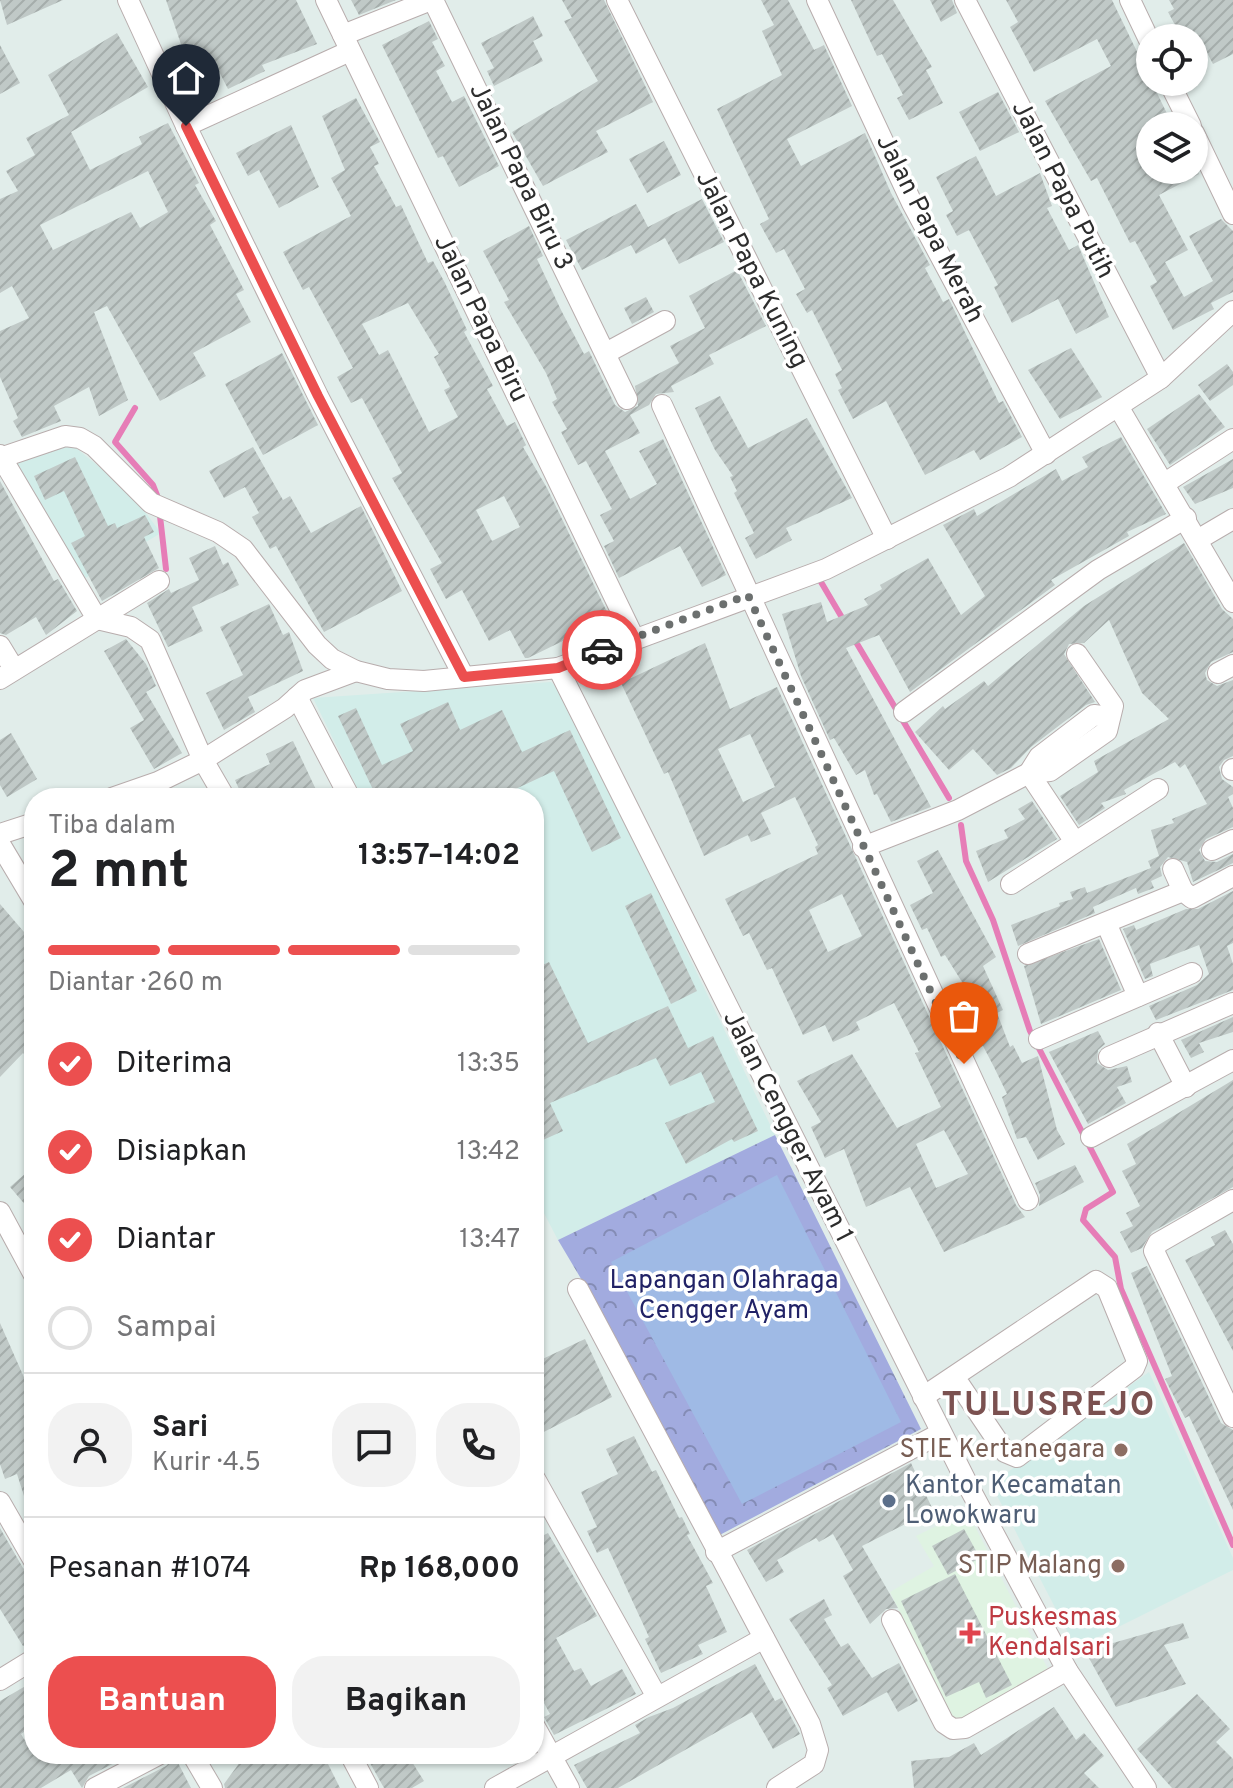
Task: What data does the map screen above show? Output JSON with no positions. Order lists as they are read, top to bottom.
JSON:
{
  "streets": {
    "street": [
      "Jalan Papa Biru 3",
      "Jalan Papa Putih",
      "Jalan Papa Merah",
      "Jalan Papa Kuning",
      "Jalan Papa Biru",
      "Jalan Cengger Ayam 1"
    ]
  },
  "districts": ["TULUSREJO"],
  "parks": ["Lapangan Olahraga Cengger Ayam"],
  "places": {
    "other": ["STIE Kertanegara", "Kantor Kecamatan Lowokwaru", "STIP Malang"],
    "health": ["Puskesmas Kendalsari"]
  },
  "page": {
    "heading": ["2 mnt", "Tiba dalam", "13:57–14:02"],
    "panel": [
      "Sari",
      "Kurir · 4.5",
      "Pesanan #1074",
      "Rp 168,000"
    ],
    "bar": "Diantar · 260 m",
    "list": [
      ["Diterima", "13:35"],
      ["Disiapkan", "13:42"],
      ["Diantar", "13:47"],
      "Sampai"
    ],
    "buttons": ["Bantuan", "Bagikan"]
  }
}
